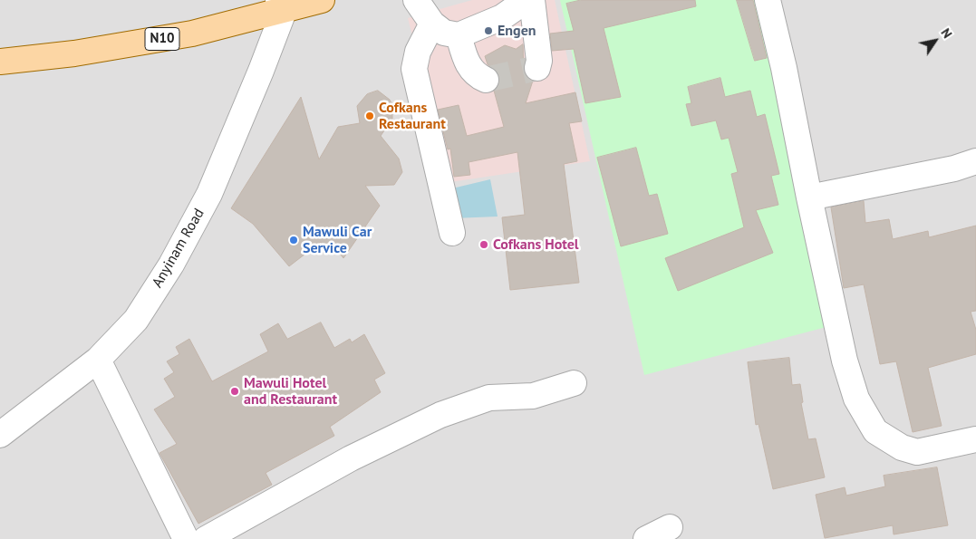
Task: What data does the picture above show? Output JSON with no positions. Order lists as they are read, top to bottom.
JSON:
{
  "streets": {
    "main road": ["N10"],
    "street": ["Anyinam Road"]
  },
  "crossings": [
    ["N10", "Anyinam Road"]
  ],
  "places": [
    "Engen",
    "Cofkans Restaurant",
    "Mawuli Car Service",
    "Cofkans Hotel",
    "Mawuli Hotel and Restaurant"
  ],
  "north": "top right"
}
